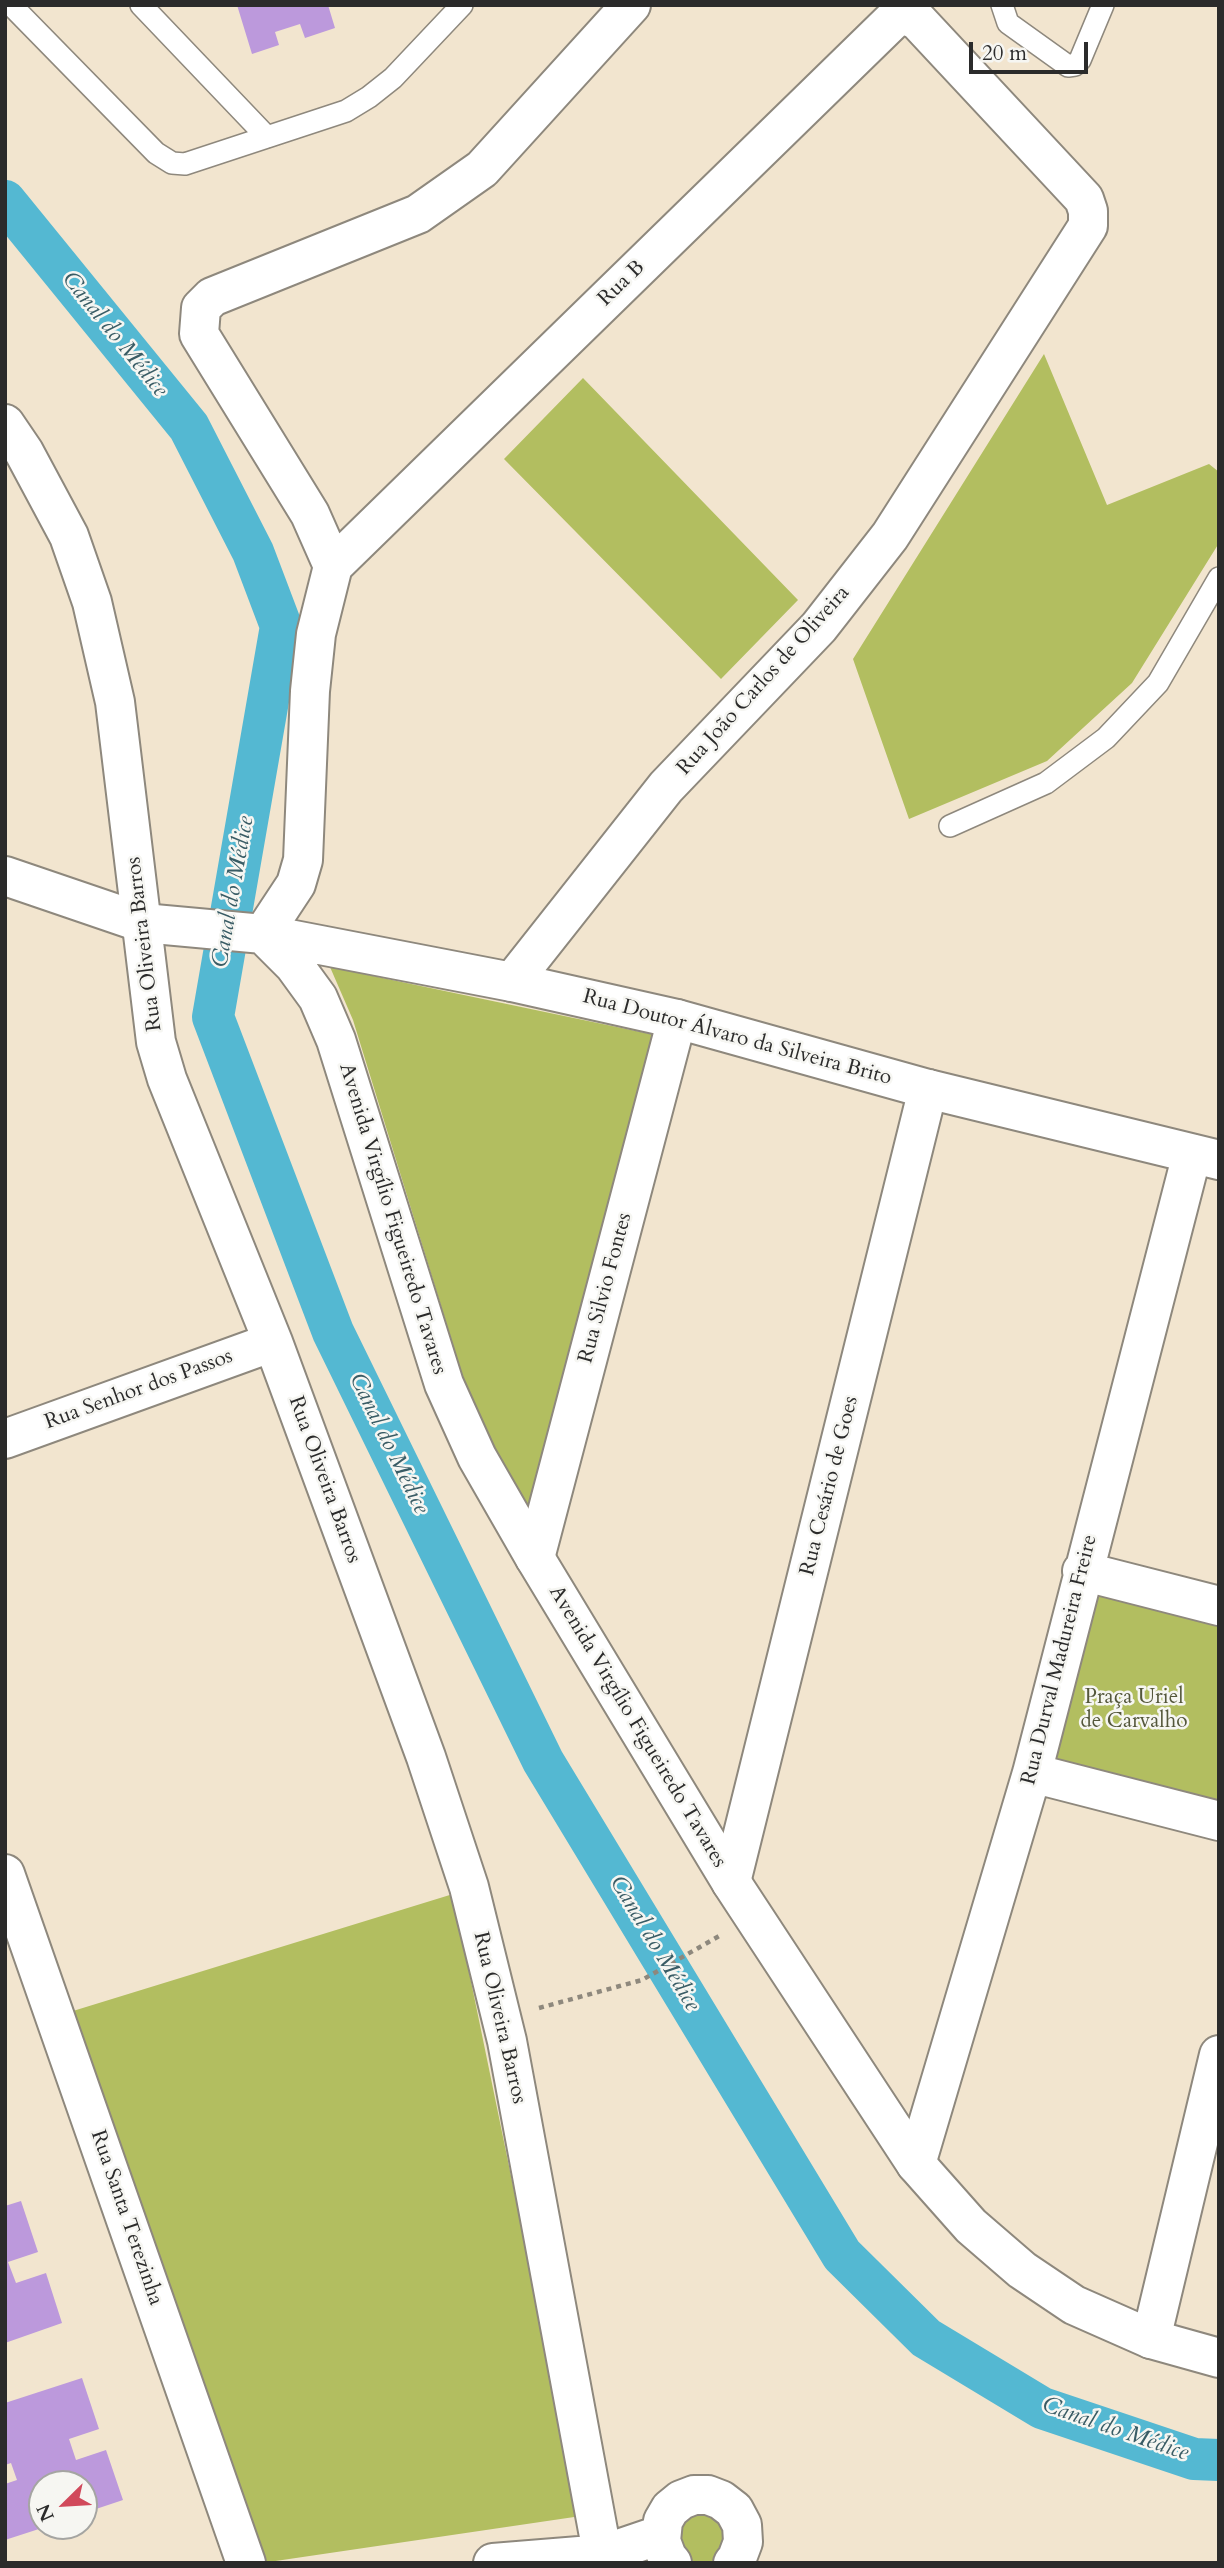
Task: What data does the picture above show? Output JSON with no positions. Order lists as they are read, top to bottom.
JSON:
{
  "streets": {
    "street": [
      "Rua B",
      "Rua João Carlos de Oliveira",
      "Rua Oliveira Barros",
      "Rua Doutor Álvaro da Silveira Brito",
      "Avenida Virgílio Figueiredo Tavares",
      "Rua Silvio Fontes",
      "Rua Senhor dos Passos",
      "Rua Cesário de Goes",
      "Rua Durval Madureira Freire",
      "Rua Santa Terezinha"
    ]
  },
  "crossings": [
    ["Rua B", "Rua João Carlos de Oliveira"],
    ["Rua João Carlos de Oliveira", "Rua Doutor Álvaro da Silveira Brito"],
    ["Rua Oliveira Barros", "Rua Doutor Álvaro da Silveira Brito"],
    ["Rua Oliveira Barros", "Rua Senhor dos Passos"],
    ["Rua Doutor Álvaro da Silveira Brito", "Avenida Virgílio Figueiredo Tavares"],
    ["Rua Doutor Álvaro da Silveira Brito", "Rua Silvio Fontes"],
    ["Rua Doutor Álvaro da Silveira Brito", "Rua Cesário de Goes"],
    ["Rua Doutor Álvaro da Silveira Brito", "Rua Durval Madureira Freire"],
    ["Avenida Virgílio Figueiredo Tavares", "Rua Silvio Fontes"],
    ["Avenida Virgílio Figueiredo Tavares", "Rua Cesário de Goes"],
    ["Avenida Virgílio Figueiredo Tavares", "Rua Durval Madureira Freire"]
  ],
  "water": ["Canal do Médice"],
  "parks": ["Praça Uriel de Carvalho"],
  "scale_bar": "20 m",
  "north": "bottom left"
}
